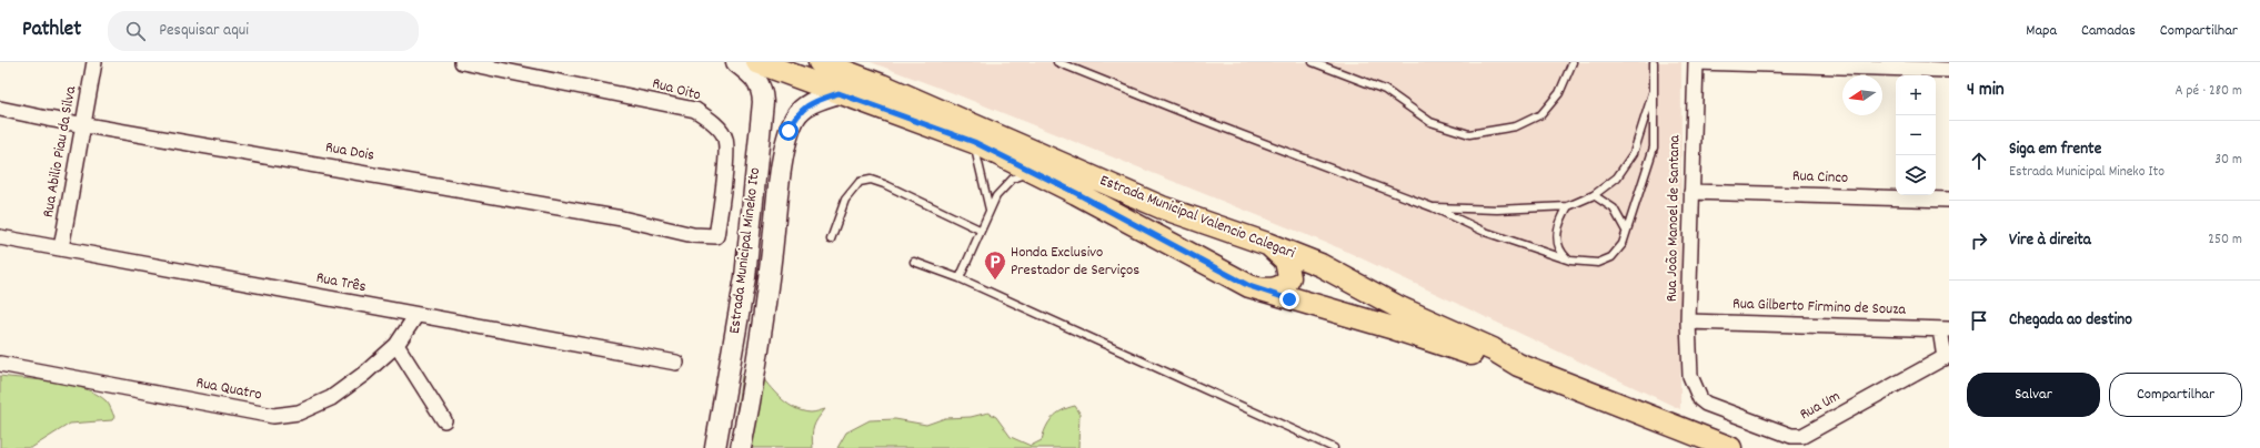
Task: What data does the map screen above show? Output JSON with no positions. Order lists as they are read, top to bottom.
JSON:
{
  "streets": {
    "main road": ["Estrada Municipal Valencio Calegari"],
    "street": [
      "Rua Oito",
      "Rua Abilio Piau da Silva",
      "Rua Dois",
      "Rua Cinco",
      "Rua João Manoel de Santana",
      "Estrada Municipal Mineko Ito",
      "Rua Três",
      "Rua Gilberto Firmino de Souza",
      "Rua Quatro",
      "Rua Um"
    ]
  },
  "crossings": [
    ["Rua Oito", "Rua Dois"],
    ["Rua Abilio Piau da Silva", "Rua Dois"],
    ["Rua Abilio Piau da Silva", "Rua Três"],
    ["Rua Cinco", "Rua João Manoel de Santana"],
    ["Estrada Municipal Valencio Calegari", "Estrada Municipal Mineko Ito"],
    ["Rua João Manoel de Santana", "Rua Gilberto Firmino de Souza"],
    ["Rua João Manoel de Santana", "Rua Um"],
    ["Rua Três", "Rua Quatro"]
  ],
  "places": {
    "parking": ["Honda Exclusivo Prestador de Serviços"]
  },
  "north": "left",
  "page": {
    "header": "Pathlet",
    "search": "Pesquisar aqui",
    "nav": ["Mapa", "Camadas", "Compartilhar"],
    "heading": ["4 min", "A pé · 280 m"],
    "map_buttons": ["+", "−"],
    "list": [
      ["Siga em frente", "Estrada Municipal Mineko Ito", "30 m"],
      ["Vire à direita", "250 m"],
      "Chegada ao destino"
    ],
    "buttons": ["Salvar", "Compartilhar"]
  }
}
